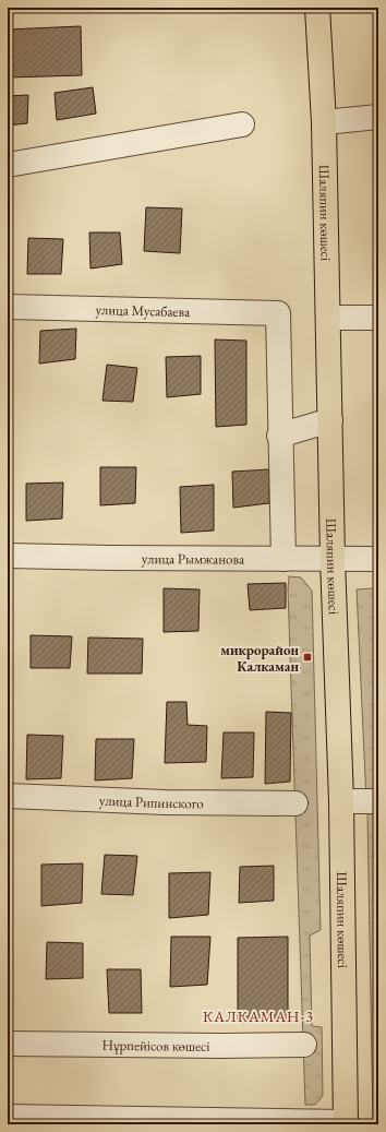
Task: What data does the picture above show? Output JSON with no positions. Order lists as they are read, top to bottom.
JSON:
{
  "streets": {
    "main road": ["Шаляпин көшесі"],
    "street": [
      "улица Мусабаева",
      "улица Рымжанова",
      "улица Рипинского",
      "Нұрпейісов көшесі"
    ]
  },
  "crossings": [
    ["Шаляпин көшесі", "улица Рымжанова"]
  ],
  "districts": ["КАЛКАМАН-3"],
  "places": {
    "transit": ["микрорайон Калкаман"]
  }
}
